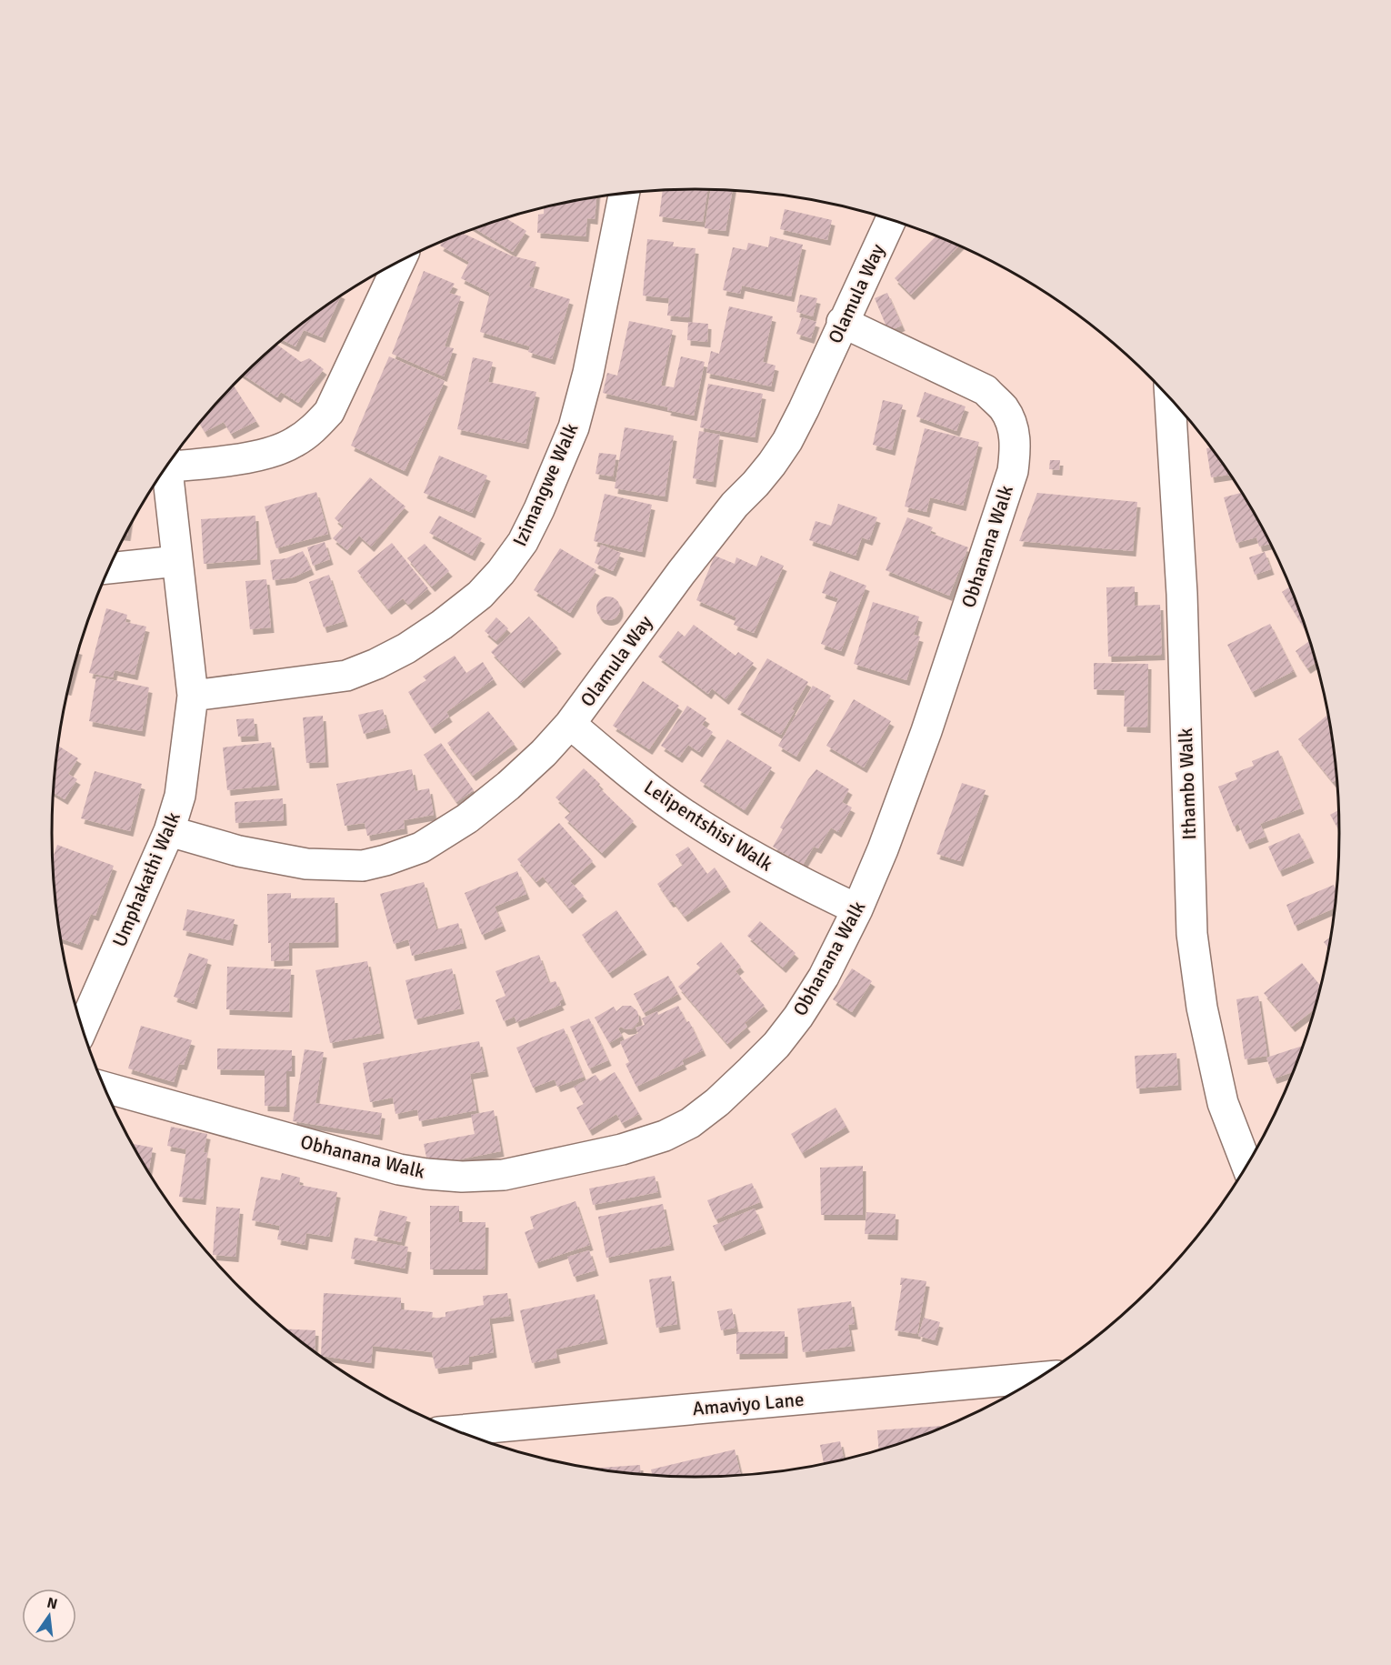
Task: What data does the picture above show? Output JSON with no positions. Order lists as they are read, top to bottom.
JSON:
{
  "streets": {
    "street": [
      "Olamula Way",
      "Izimangwe Walk",
      "Obhanana Walk",
      "Ithambo Walk",
      "Lelipentshisi Walk",
      "Umphakathi Walk",
      "Amaviyo Lane"
    ]
  },
  "crossings": [
    ["Olamula Way", "Obhanana Walk"],
    ["Olamula Way", "Lelipentshisi Walk"],
    ["Olamula Way", "Umphakathi Walk"],
    ["Izimangwe Walk", "Umphakathi Walk"],
    ["Obhanana Walk", "Lelipentshisi Walk"]
  ],
  "north": "top"
}
